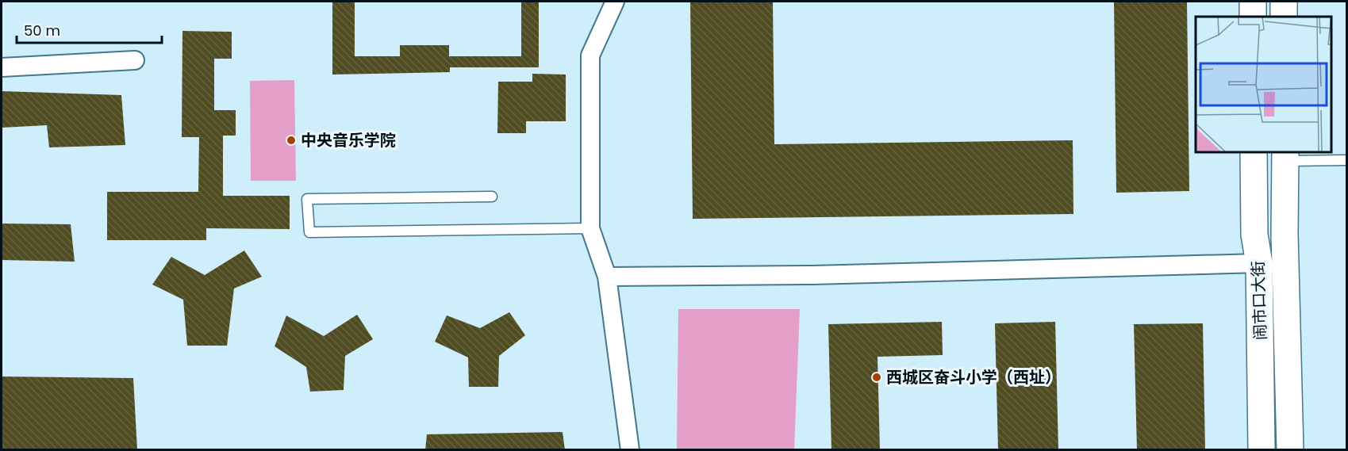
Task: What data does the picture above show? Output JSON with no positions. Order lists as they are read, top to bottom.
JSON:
{
  "streets": {
    "main road": ["闹市口大街"]
  },
  "places": ["中央音乐学院", "西城区奋斗小学（西址）"],
  "scale_bar": "50 m"
}
